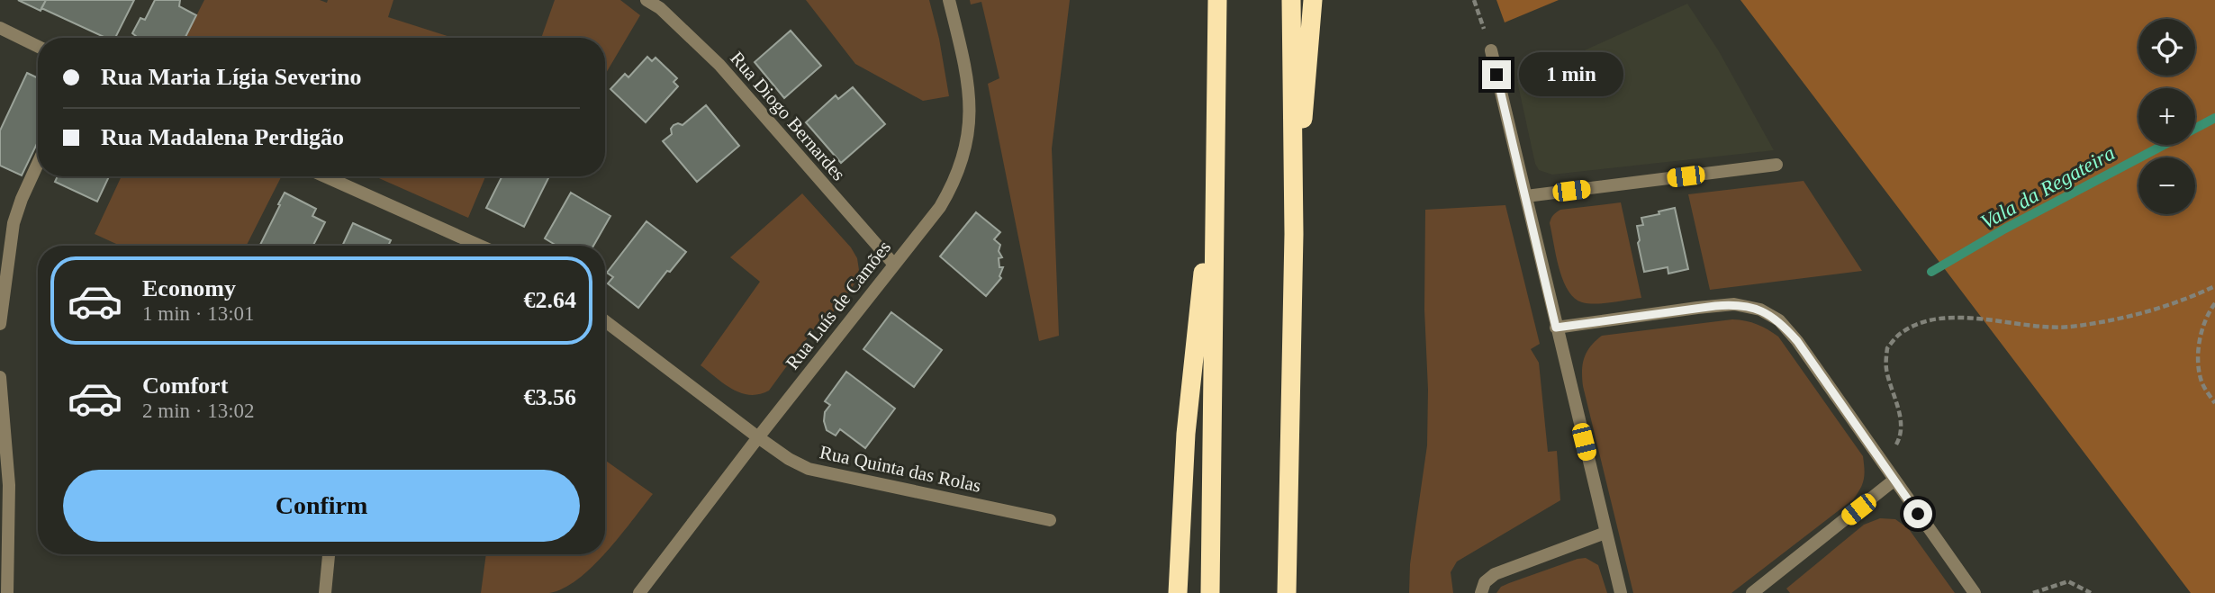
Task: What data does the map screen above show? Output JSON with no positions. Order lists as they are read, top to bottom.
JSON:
{
  "streets": {
    "street": ["Rua Diogo Bernardes", "Rua Luís de Camões", "Rua Quinta das Rolas"]
  },
  "crossings": [
    ["Rua Diogo Bernardes", "Rua Luís de Camões"],
    ["Rua Luís de Camões", "Rua Quinta das Rolas"]
  ],
  "water": ["Vala da Regateira"],
  "page": {
    "map_buttons": ["+", "−"],
    "banner": ["Rua Maria Lígia Severino", "Rua Madalena Perdigão"],
    "bubble": "1 min",
    "list": [
      {
        "name": "Economy",
        "note": "1 min · 13:01",
        "value": "€2.64"
      },
      {
        "name": "Comfort",
        "note": "2 min · 13:02",
        "value": "€3.56"
      }
    ],
    "buttons": "Confirm"
  }
}
